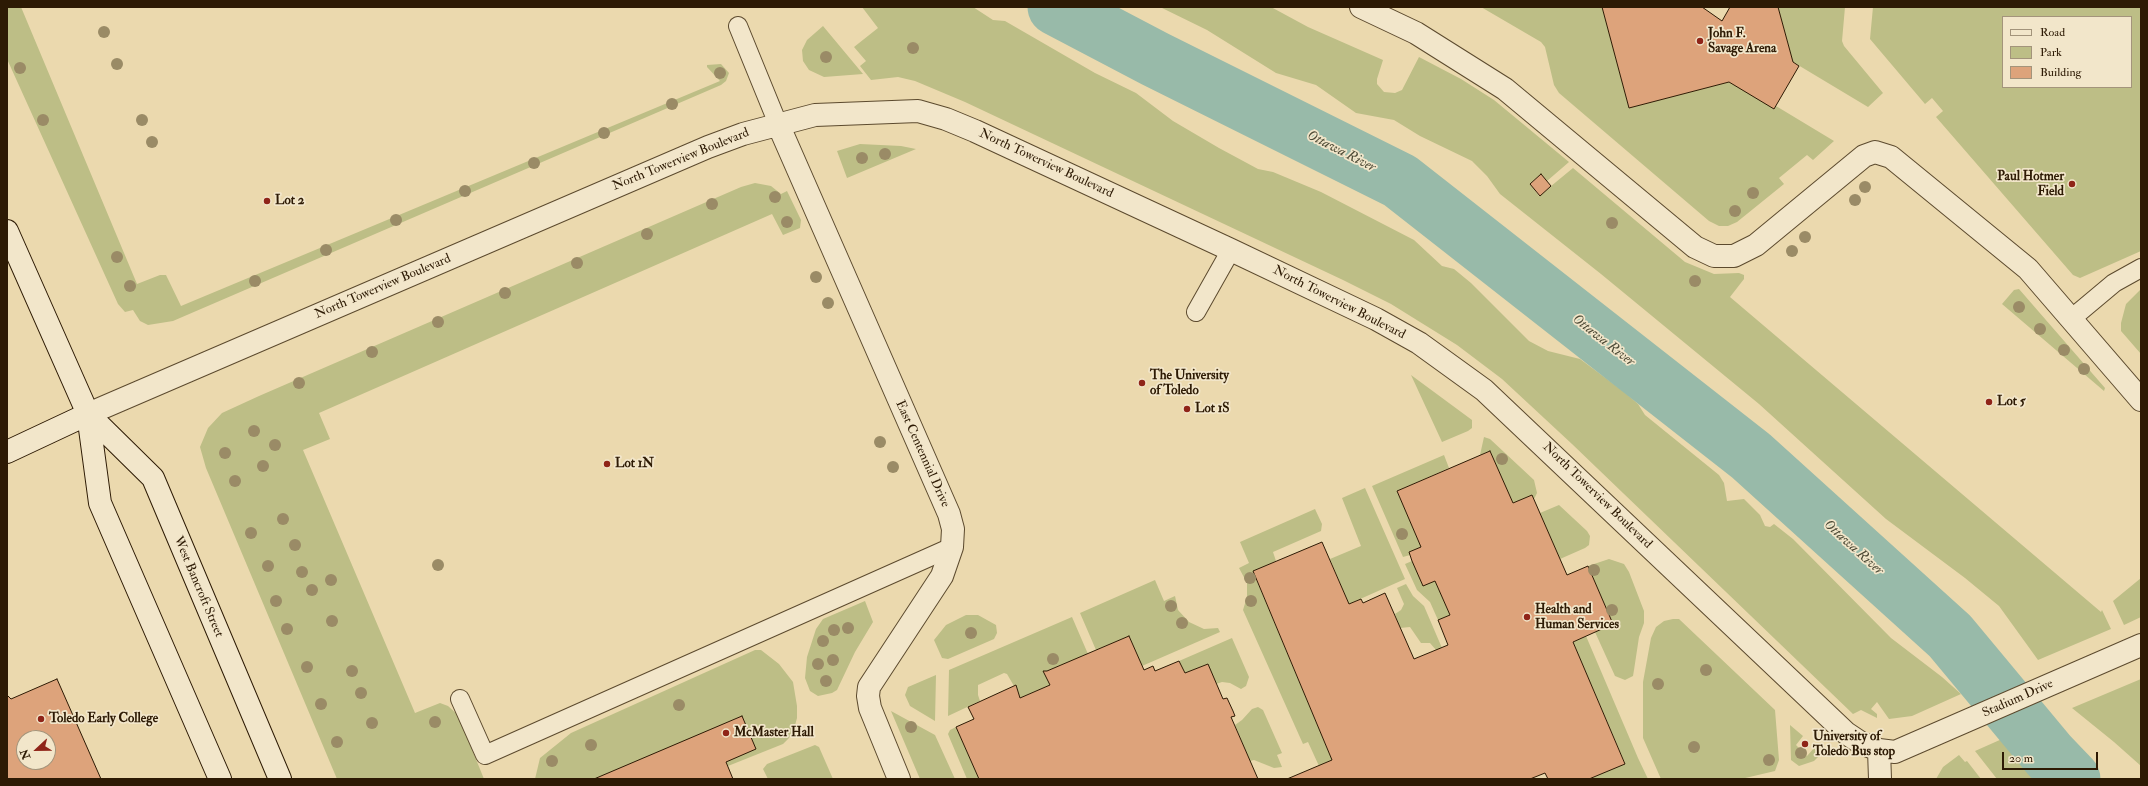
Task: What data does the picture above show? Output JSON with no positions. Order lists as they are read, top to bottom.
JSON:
{
  "streets": {
    "street": [
      "North Towerview Boulevard",
      "East Centennial Drive",
      "West Bancroft Street",
      "Stadium Drive"
    ]
  },
  "crossings": [
    ["North Towerview Boulevard", "East Centennial Drive"],
    ["North Towerview Boulevard", "West Bancroft Street"],
    ["North Towerview Boulevard", "Stadium Drive"]
  ],
  "water": ["Ottawa River"],
  "places": [
    "John F. Savage Arena",
    "Paul Hotmer Field",
    "Lot 2",
    "The University of Toledo",
    "Lot 5",
    "Lot 1S",
    "Lot 1N",
    "Health and Human Services",
    "Toledo Early College",
    "McMaster Hall",
    "University of Toledo Bus stop"
  ],
  "legend": ["Road", "Park", "Building"],
  "scale_bar": "20 m",
  "north": "left"
}
